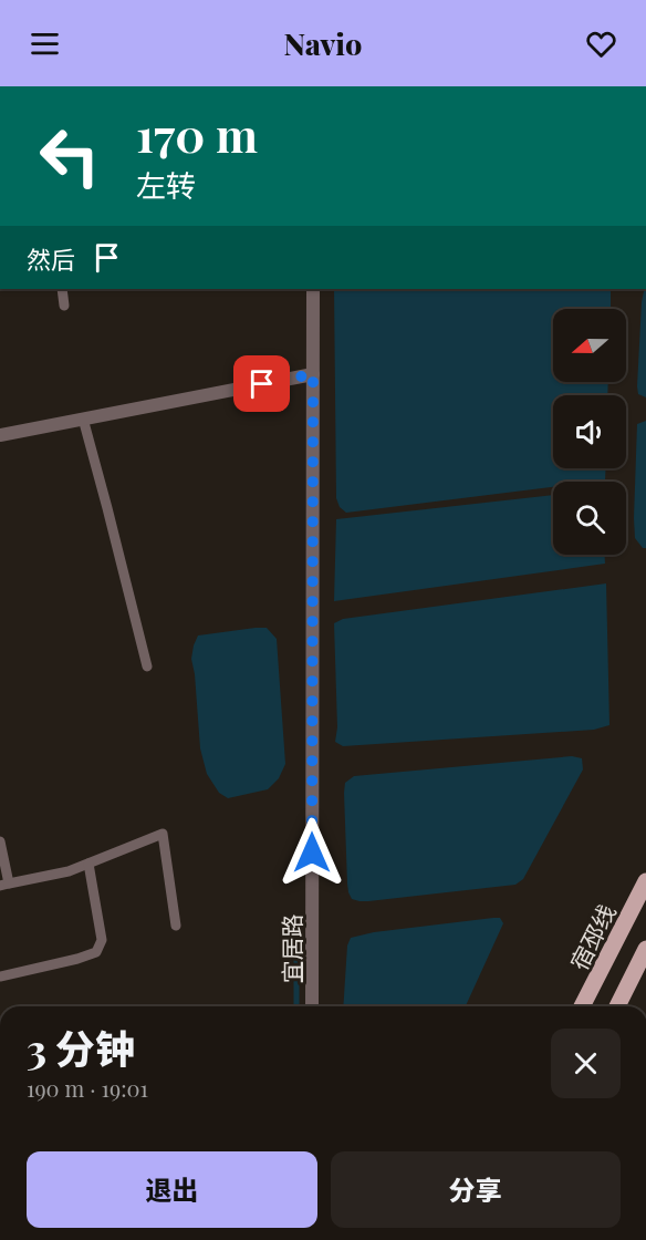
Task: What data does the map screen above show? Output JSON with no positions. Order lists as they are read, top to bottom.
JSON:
{
  "streets": {
    "main road": ["宿邳线"],
    "street": ["宜居路"]
  },
  "north": "left",
  "page": {
    "header": "Navio",
    "turn": ["170 m", "左转"],
    "then": "然后",
    "heading": ["3 分钟", "190 m · 19:01"],
    "buttons": ["退出", "分享"]
  }
}
